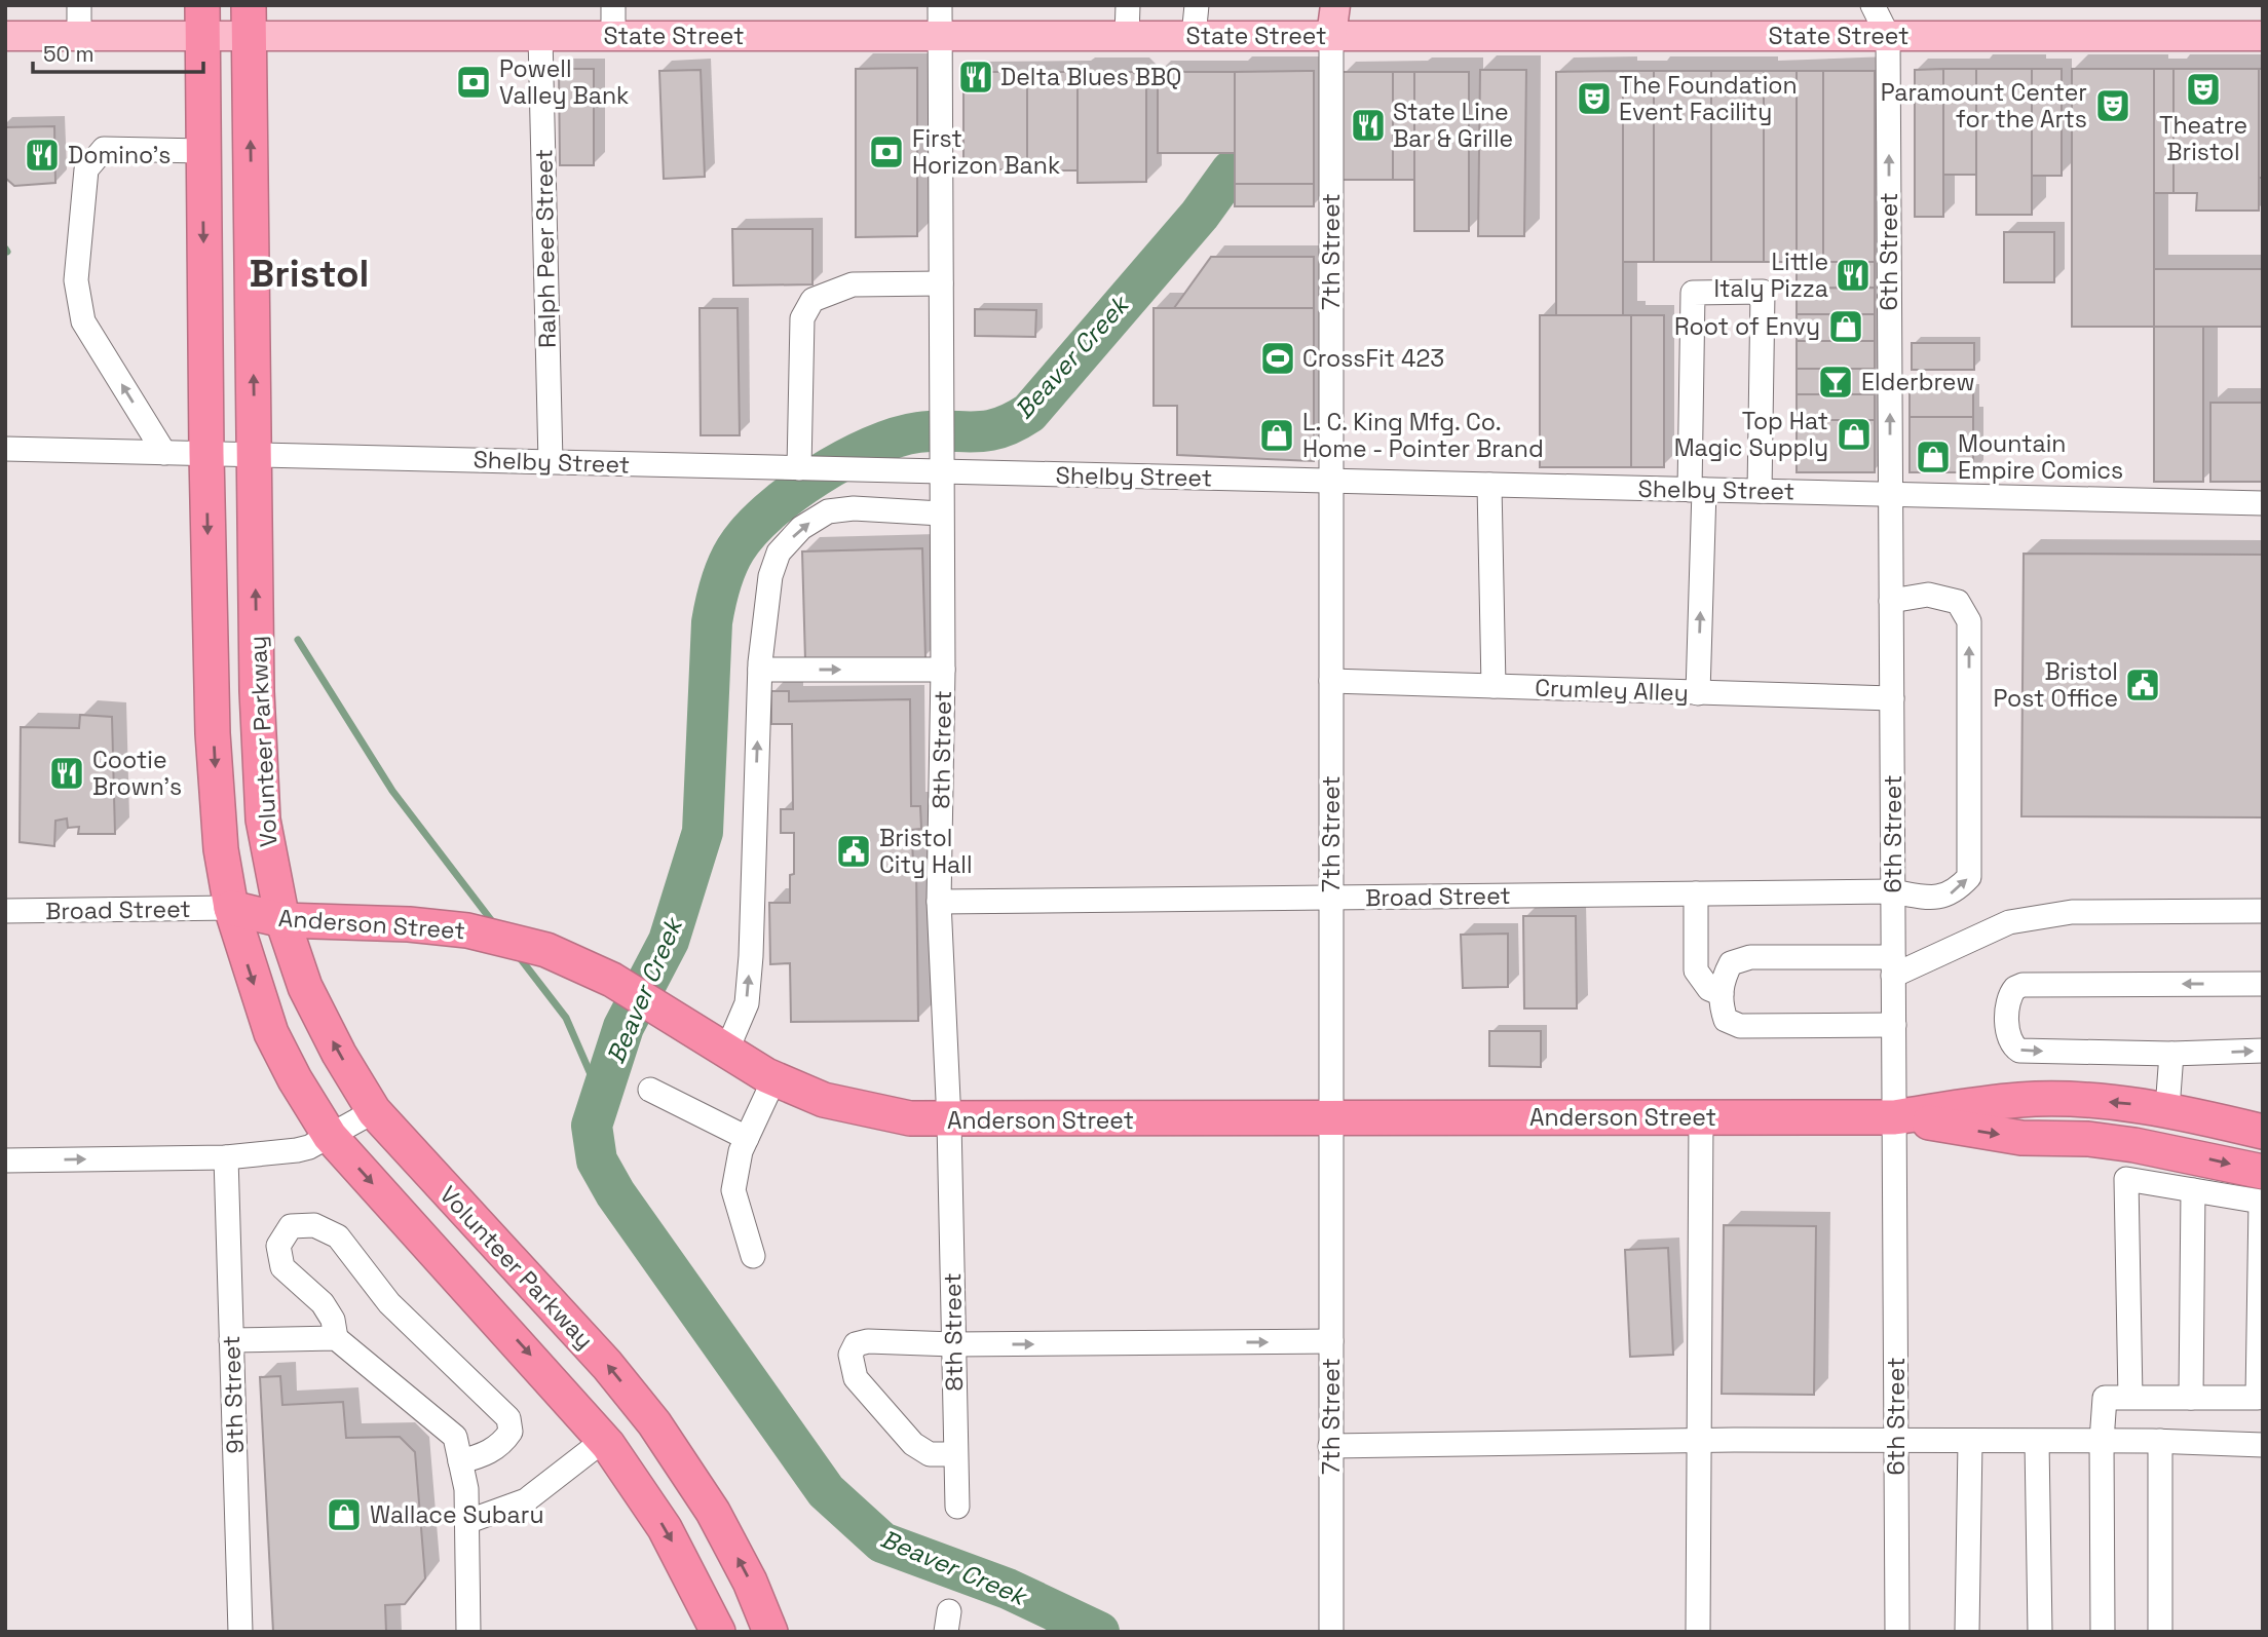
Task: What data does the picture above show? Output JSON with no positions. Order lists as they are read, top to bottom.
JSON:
{
  "streets": {
    "highway": ["Volunteer Parkway", "Anderson Street"],
    "main road": ["State Street"],
    "street": [
      "Ralph Peer Street",
      "7th Street",
      "6th Street",
      "Shelby Street",
      "Crumley Alley",
      "8th Street",
      "Broad Street",
      "9th Street"
    ]
  },
  "crossings": [
    ["State Street", "Ralph Peer Street"],
    ["State Street", "7th Street"],
    ["State Street", "6th Street"],
    ["State Street", "Volunteer Parkway"],
    ["State Street", "8th Street"],
    ["Ralph Peer Street", "Shelby Street"],
    ["7th Street", "Shelby Street"],
    ["7th Street", "Crumley Alley"],
    ["7th Street", "Broad Street"],
    ["7th Street", "Anderson Street"],
    ["6th Street", "Shelby Street"],
    ["6th Street", "Crumley Alley"],
    ["6th Street", "Broad Street"],
    ["6th Street", "Anderson Street"],
    ["Shelby Street", "Volunteer Parkway"],
    ["Shelby Street", "8th Street"],
    ["Volunteer Parkway", "Broad Street"],
    ["Volunteer Parkway", "Anderson Street"],
    ["8th Street", "Broad Street"],
    ["8th Street", "Anderson Street"],
    ["Broad Street", "Anderson Street"]
  ],
  "districts": ["Bristol"],
  "water": ["Beaver Creek"],
  "places": {
    "restaurant": [
      "Delta Blues BBQ",
      "State Line Bar & Grille",
      "Domino's",
      "Little Italy Pizza",
      "Cootie Brown's"
    ],
    "bank": ["Powell Valley Bank", "First Horizon Bank"],
    "theatre": ["Theatre Bristol", "The Foundation Event Facility", "Paramount Center for the Arts"],
    "shop": [
      "Root of Envy",
      "Top Hat Magic Supply",
      "L. C. King Mfg. Co. Home - Pointer Brand",
      "Mountain Empire Comics",
      "Wallace Subaru"
    ],
    "sports": ["CrossFit 423"],
    "bar": ["Elderbrew"],
    "public building": ["Bristol Post Office", "Bristol City Hall"]
  },
  "scale_bar": "50 m"
}
